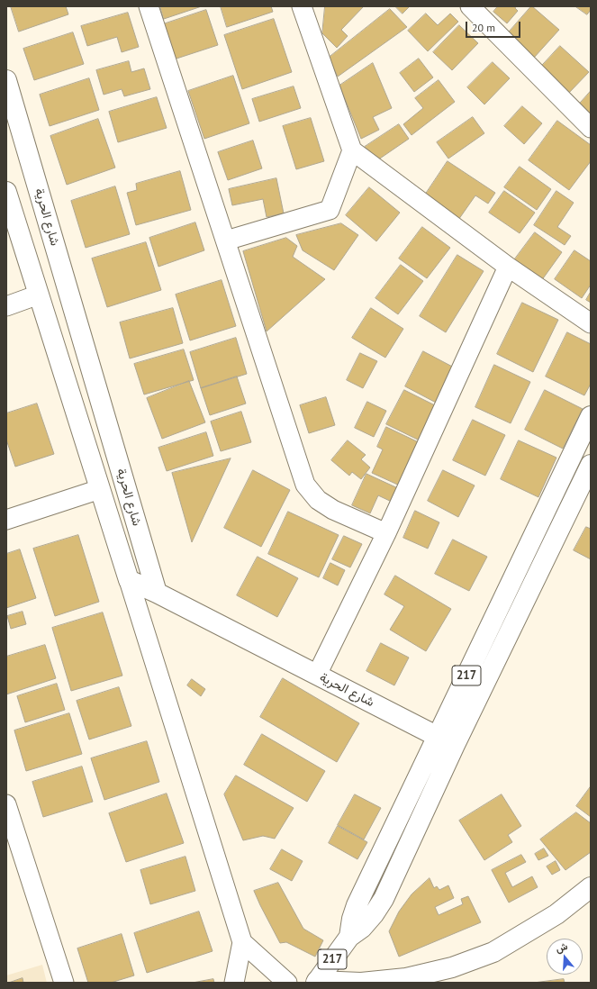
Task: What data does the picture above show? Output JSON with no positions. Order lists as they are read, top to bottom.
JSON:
{
  "streets": {
    "main road": ["شارع الحرية", "217"]
  },
  "crossings": [
    ["شارع الحرية", "217"]
  ],
  "scale_bar": "20 m",
  "north": "top"
}
